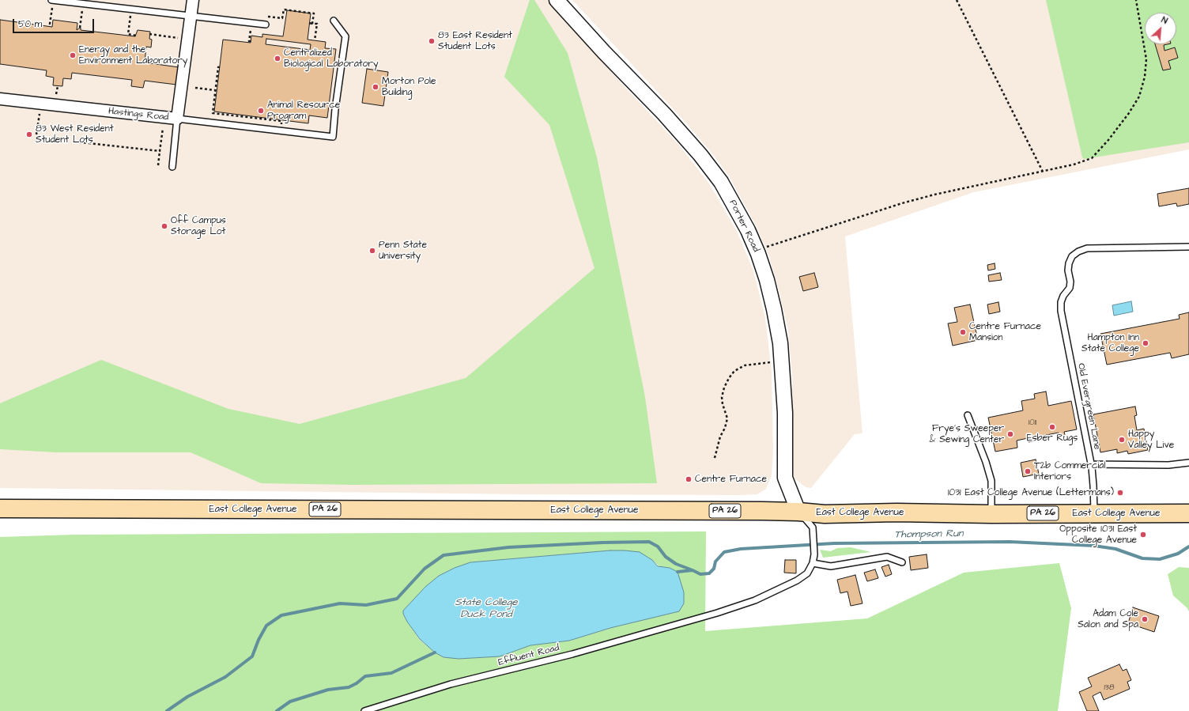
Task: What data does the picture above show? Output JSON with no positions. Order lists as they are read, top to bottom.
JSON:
{
  "streets": {
    "main road": ["East College Avenue", "PA 26"],
    "street": ["Hastings Road", "Porter Road"],
    "lane": ["Old Evergreen Lane", "Effluent Road"]
  },
  "crossings": [
    ["Porter Road", "East College Avenue"],
    ["Old Evergreen Lane", "East College Avenue"]
  ],
  "water": ["Thompson Run", "State College Duck Pond"],
  "places": [
    "83 East Resident Student Lots",
    "Energy and the Environment Laboratory",
    "Centralized Biological Laboratory",
    "Morton Pole Building",
    "Animal Resource Program",
    "83 West Resident Student Lots",
    "Off Campus Storage Lot",
    "Penn State University",
    "Centre Furnace Mansion",
    "Hampton Inn State College",
    "Esber Rugs",
    "Frye's Sweeper & Sewing Center",
    "Happy Valley Live",
    "T2b Commercial Interiors",
    "Centre Furnace",
    "1031 East College Avenue (Lettermans)",
    "Opposite 1031 East College Avenue",
    "Adam Cole Salon and Spa"
  ],
  "house_numbers": ["1011", "138"],
  "scale_bar": "50 m",
  "north": "top right"
}
